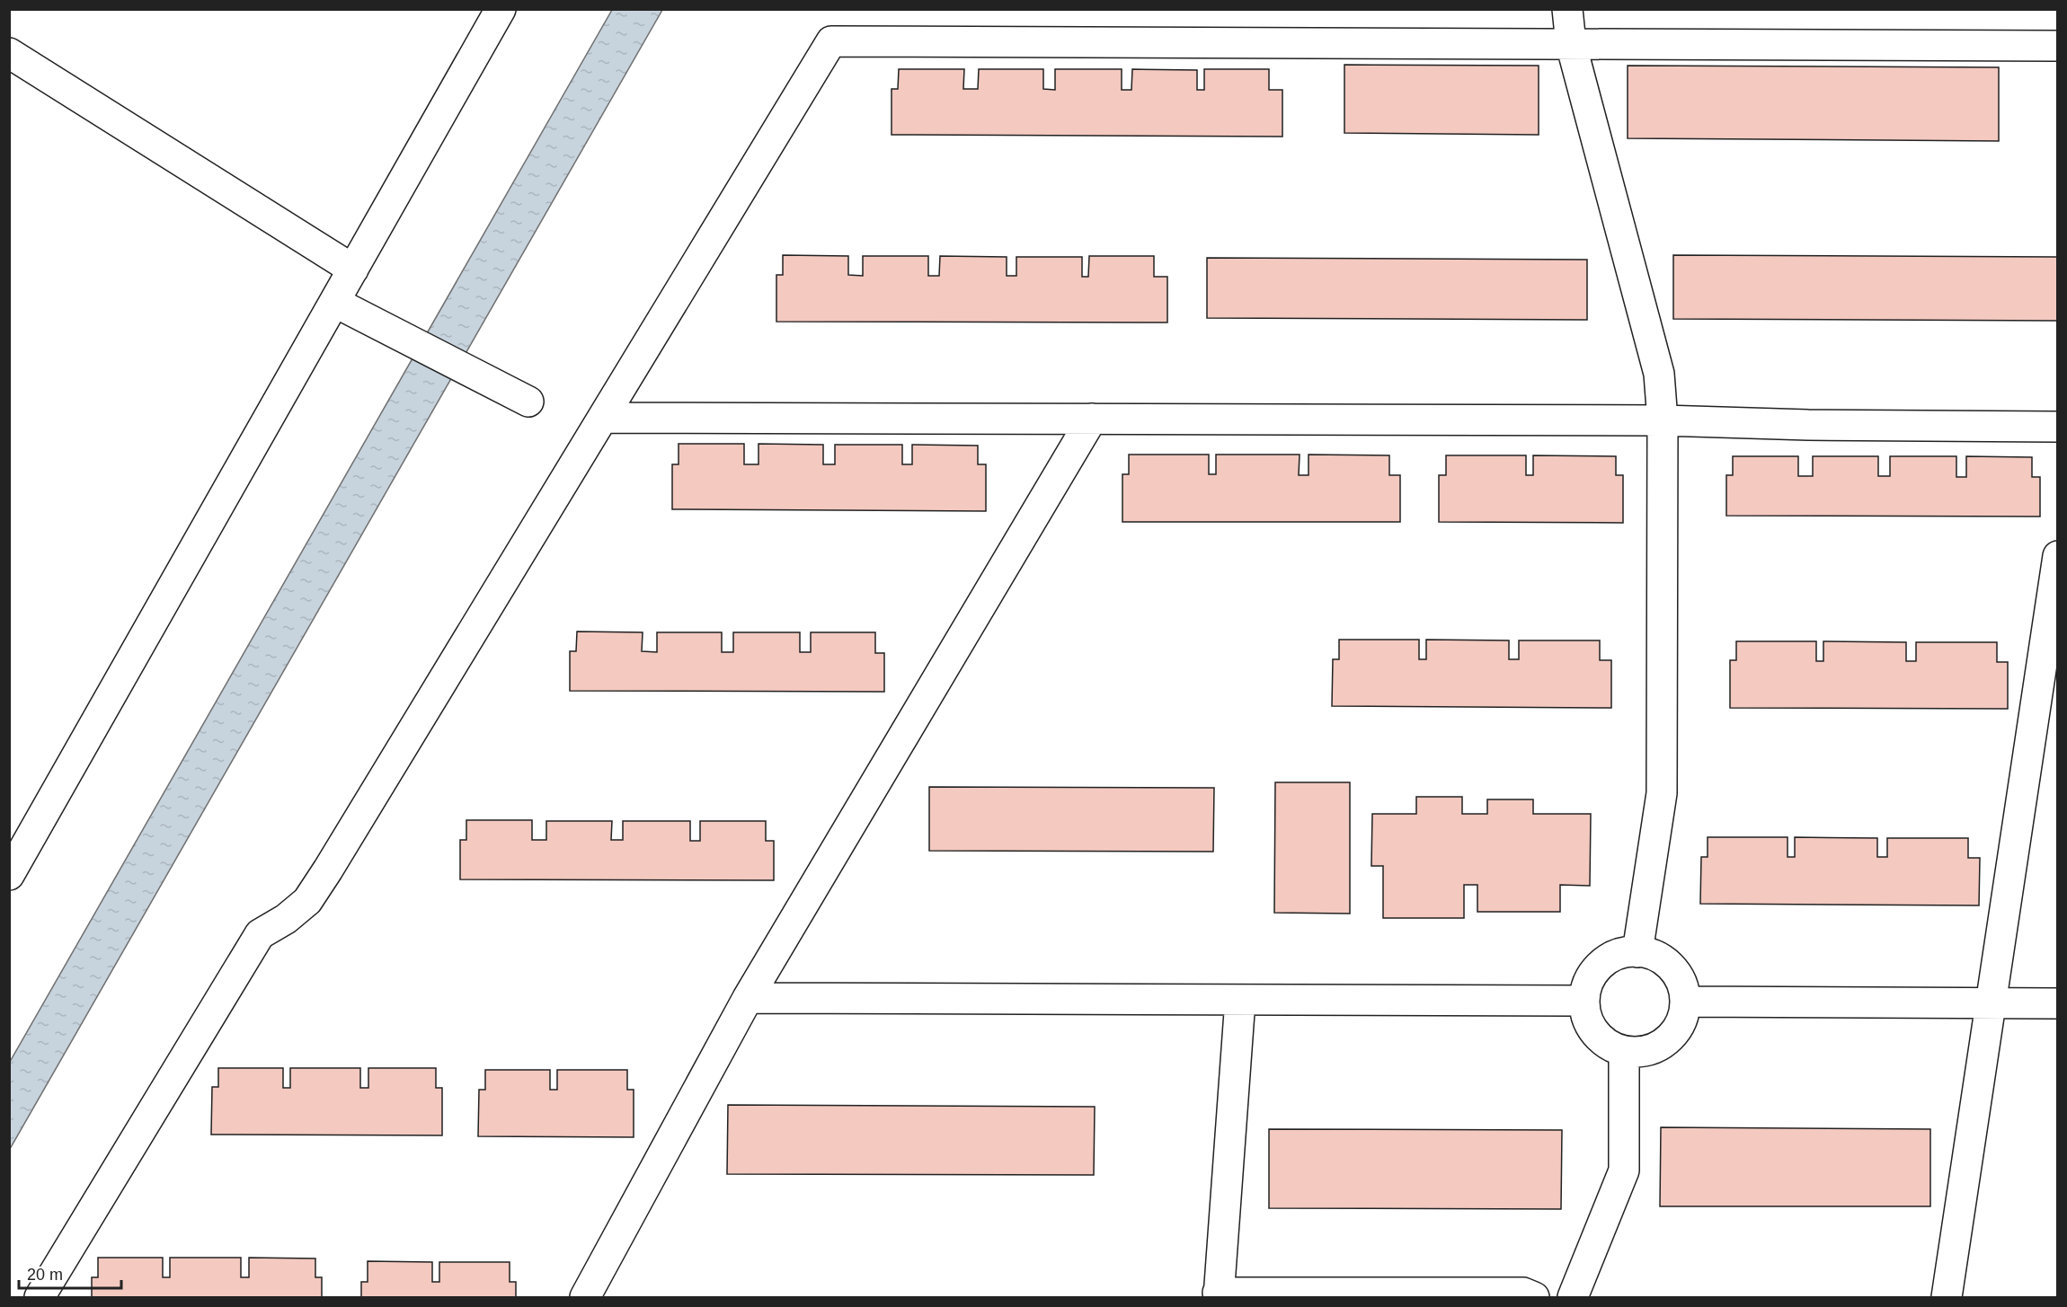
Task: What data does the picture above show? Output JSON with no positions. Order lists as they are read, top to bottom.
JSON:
{
  "scale_bar": "20 m"
}
